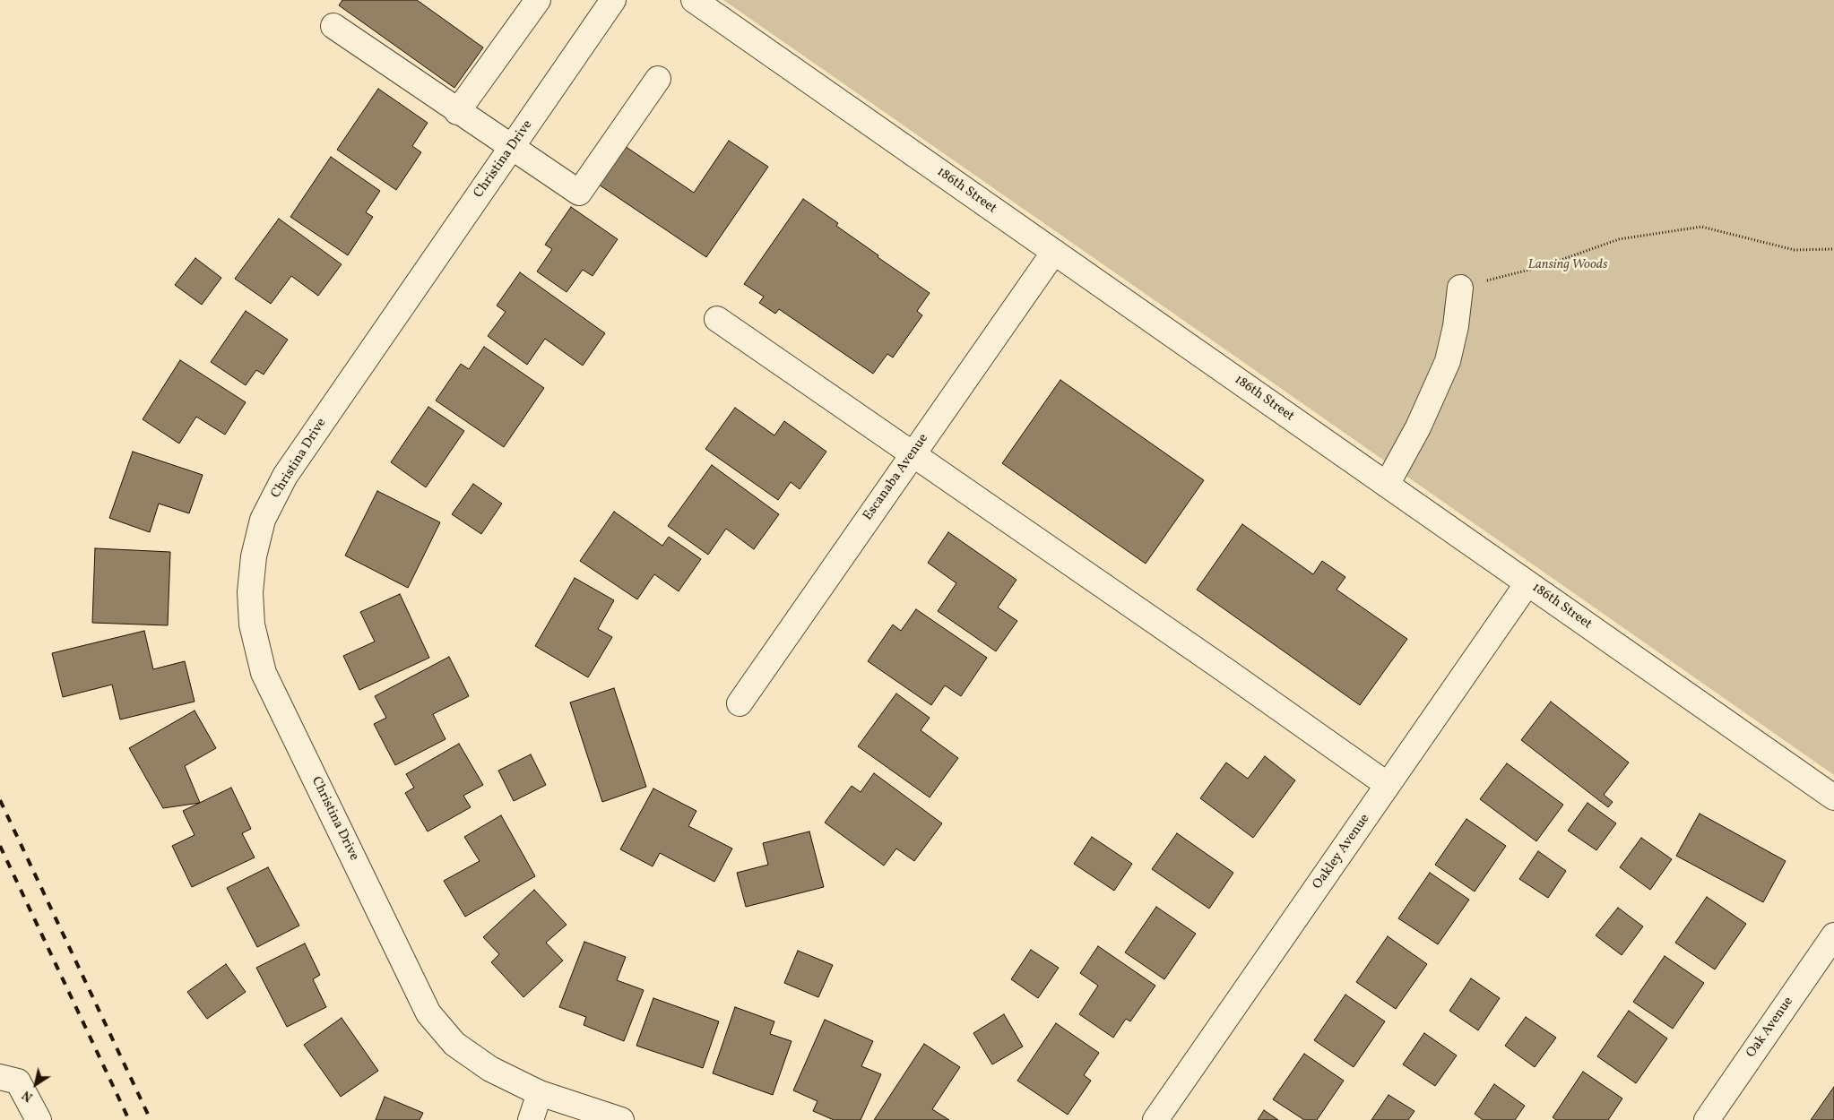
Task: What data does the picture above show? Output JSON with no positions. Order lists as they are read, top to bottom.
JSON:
{
  "streets": {
    "street": [
      "Christina Drive",
      "186th Street",
      "Escanaba Avenue",
      "Oakley Avenue",
      "Oak Avenue"
    ]
  },
  "crossings": [
    ["186th Street", "Escanaba Avenue"],
    ["186th Street", "Oakley Avenue"]
  ],
  "parks": ["Lansing Woods"],
  "north": "bottom left"
}
